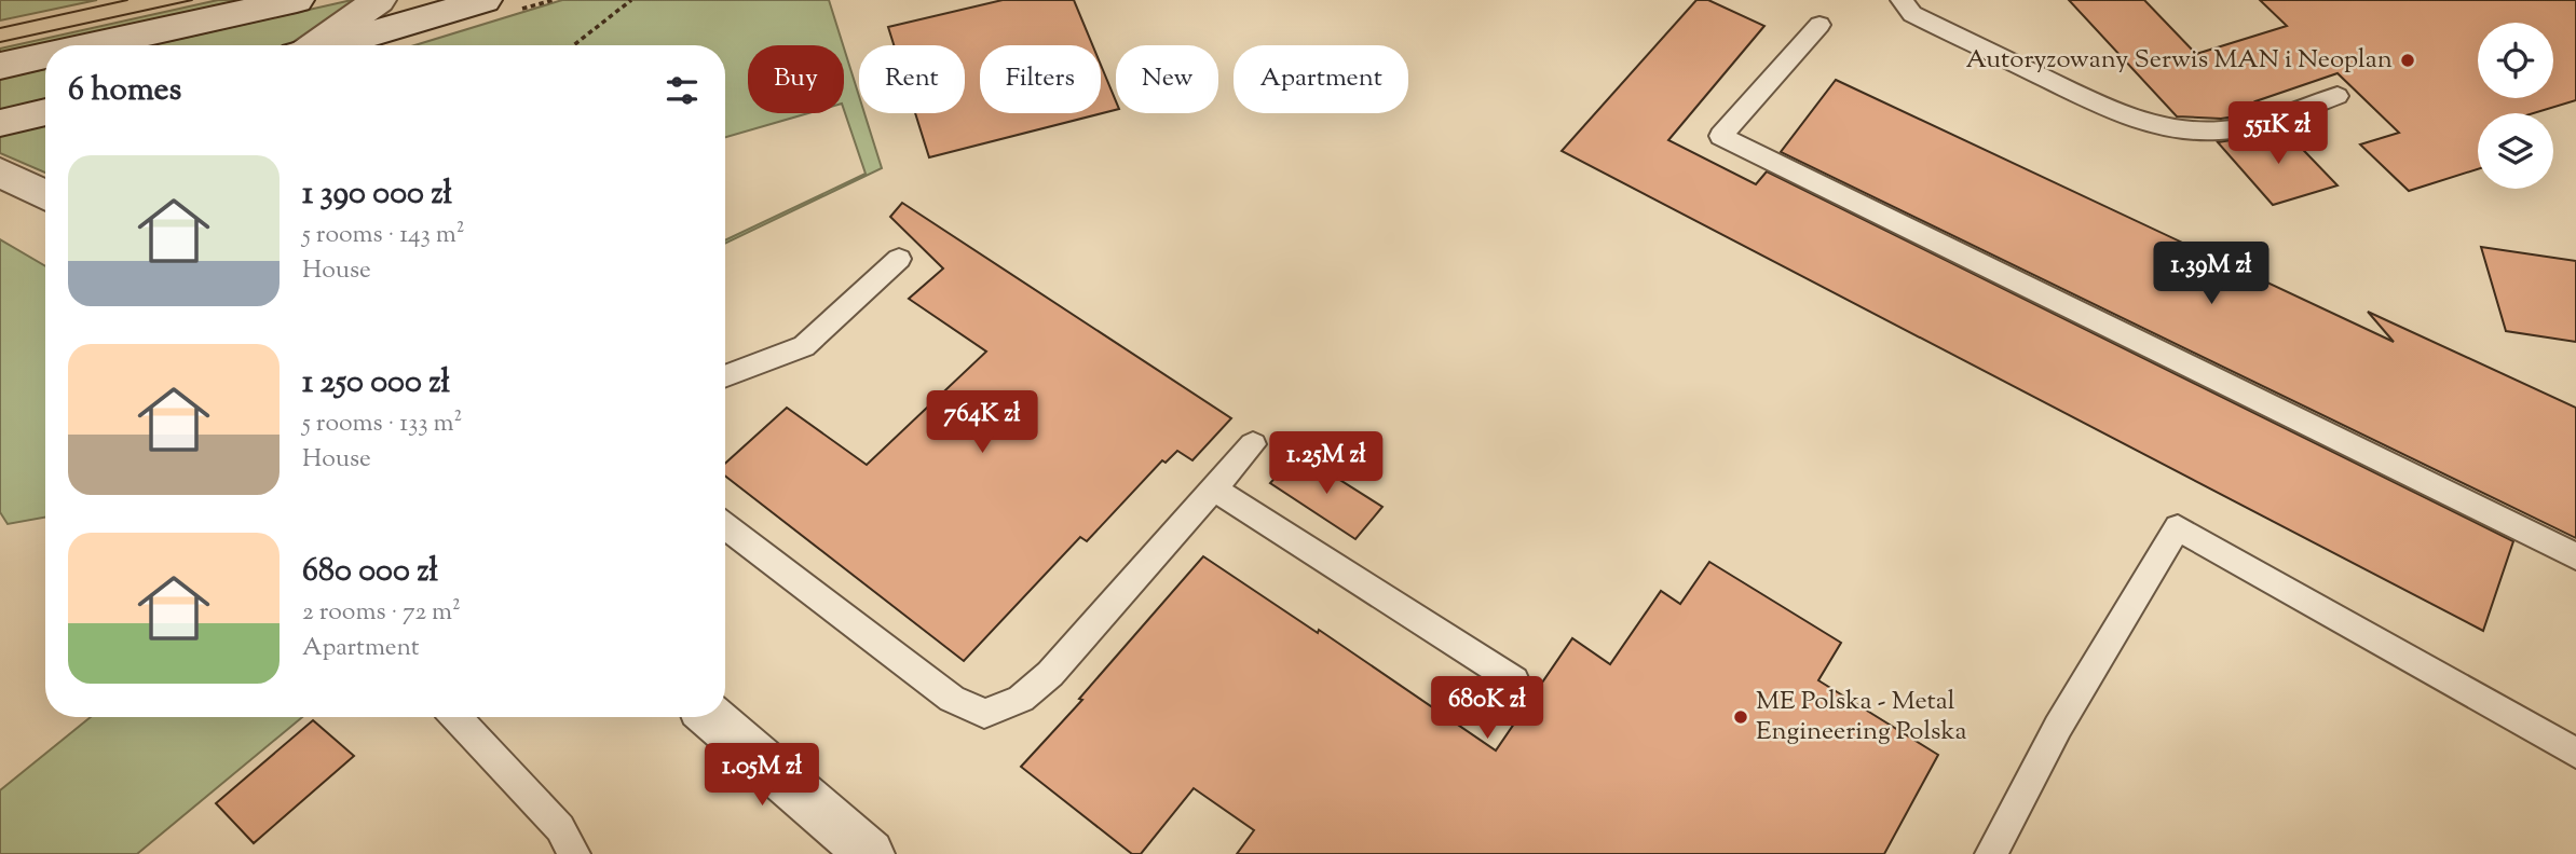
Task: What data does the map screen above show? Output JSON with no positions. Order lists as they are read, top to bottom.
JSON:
{
  "places": ["Autoryzowany Serwis MAN i Neoplan", "ME Polska - Metal Engineering Polska"],
  "page": {
    "chip": [
      "Buy",
      "Rent",
      "Filters",
      "New",
      "Apartment"
    ],
    "heading": "6 homes",
    "price": [
      "551K zł",
      "1.39M zł",
      "764K zł",
      "1.25M zł",
      "680K zł",
      "1.05M zł"
    ],
    "list": [
      {
        "name": "1 390 000 zł",
        "note": "5 rooms · 143 m² · House"
      },
      {
        "name": "1 250 000 zł",
        "note": "5 rooms · 133 m² · House"
      },
      {
        "name": "680 000 zł",
        "note": "2 rooms · 72 m² · Apartment"
      }
    ]
  }
}
